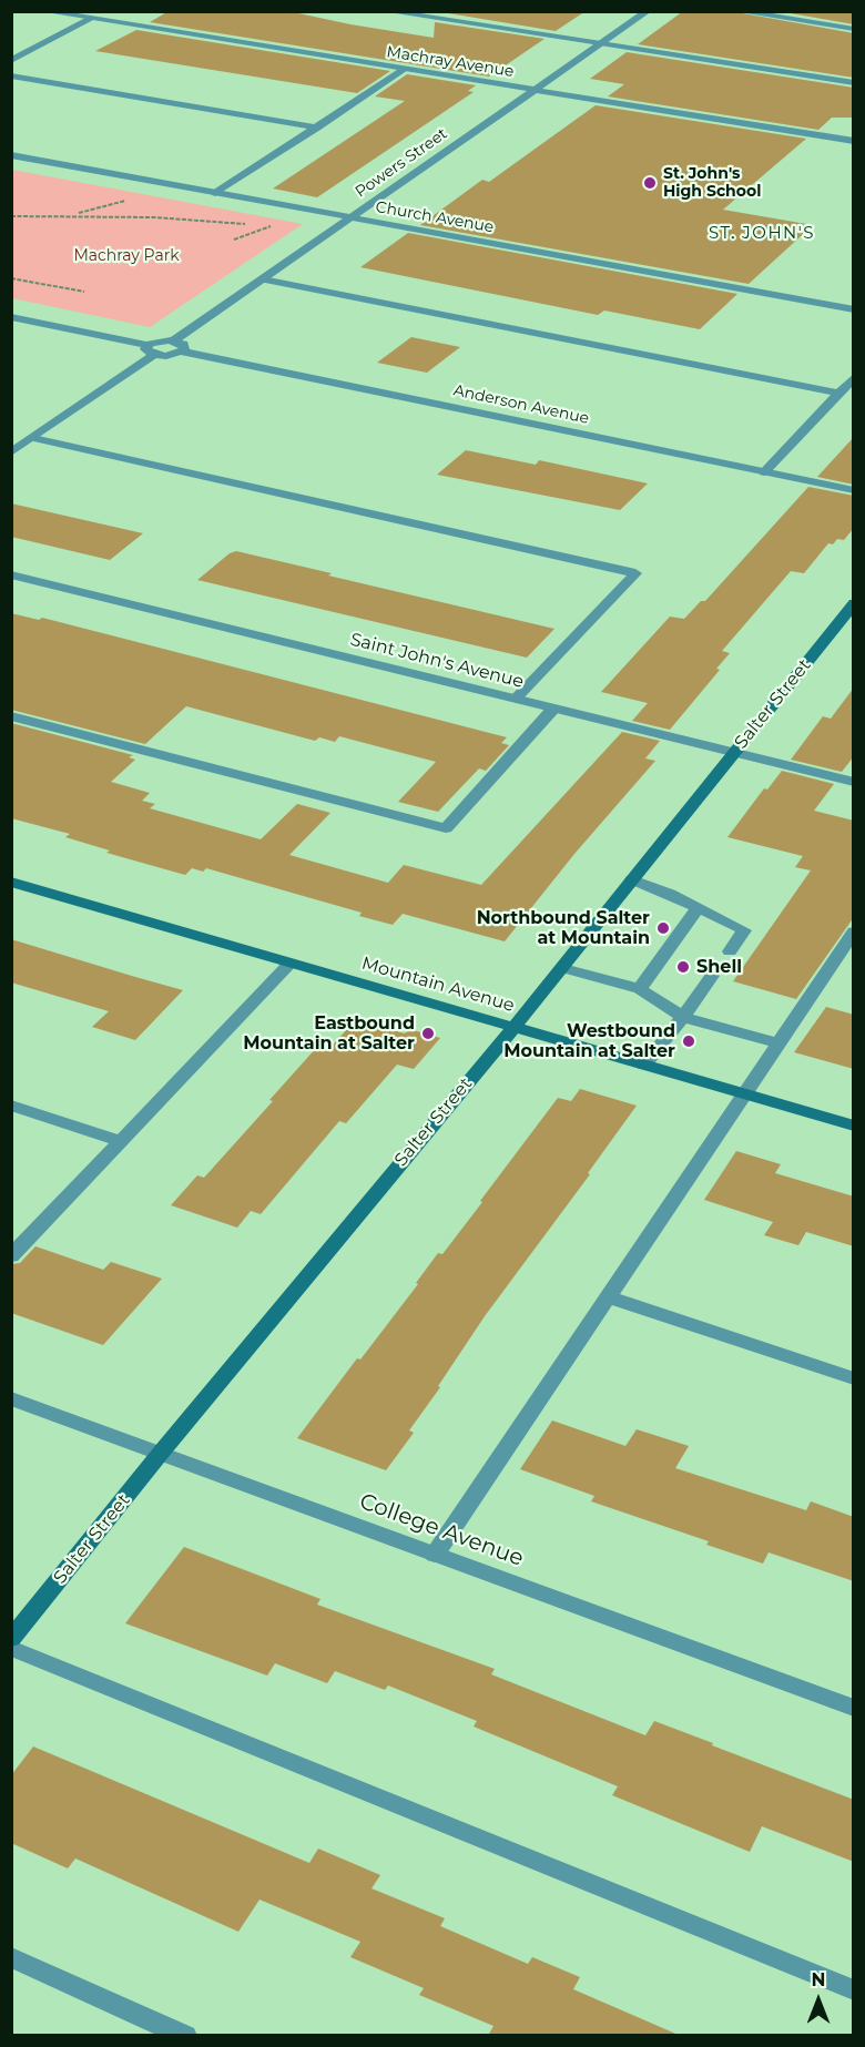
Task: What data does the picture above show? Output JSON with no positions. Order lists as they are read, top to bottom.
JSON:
{
  "streets": {
    "main road": ["Salter Street", "Mountain Avenue"],
    "street": [
      "Machray Avenue",
      "Powers Street",
      "Church Avenue",
      "Anderson Avenue",
      "Saint John's Avenue",
      "College Avenue"
    ]
  },
  "crossings": [
    ["Machray Avenue", "Powers Street"],
    ["Powers Street", "Church Avenue"],
    ["Saint John's Avenue", "Salter Street"],
    ["Salter Street", "Mountain Avenue"],
    ["Salter Street", "College Avenue"]
  ],
  "districts": ["ST. JOHN'S"],
  "parks": ["Machray Park"],
  "places": [
    "St. John's High School",
    "Northbound Salter at Mountain",
    "Shell",
    "Eastbound Mountain at Salter",
    "Westbound Mountain at Salter"
  ],
  "north": "top"
}
